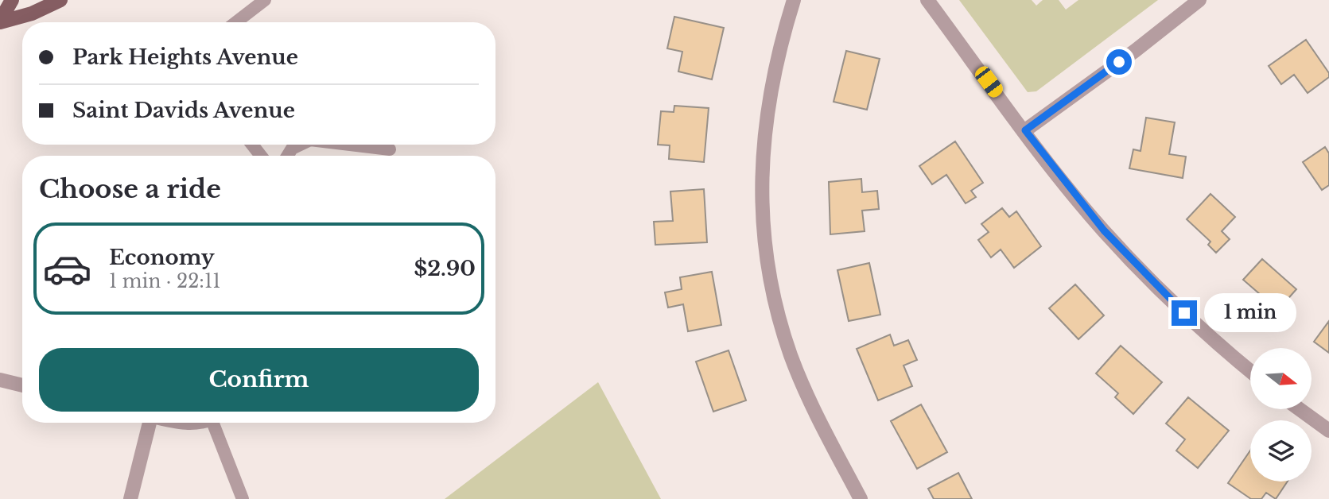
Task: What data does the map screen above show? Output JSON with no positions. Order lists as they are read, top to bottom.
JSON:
{
  "north": "right",
  "page": {
    "banner": ["Park Heights Avenue", "Saint Davids Avenue"],
    "heading": "Choose a ride",
    "list": [
      {
        "name": "Economy",
        "note": "1 min · 22:11",
        "value": "$2.90"
      }
    ],
    "bubble": "1 min",
    "buttons": "Confirm"
  }
}
